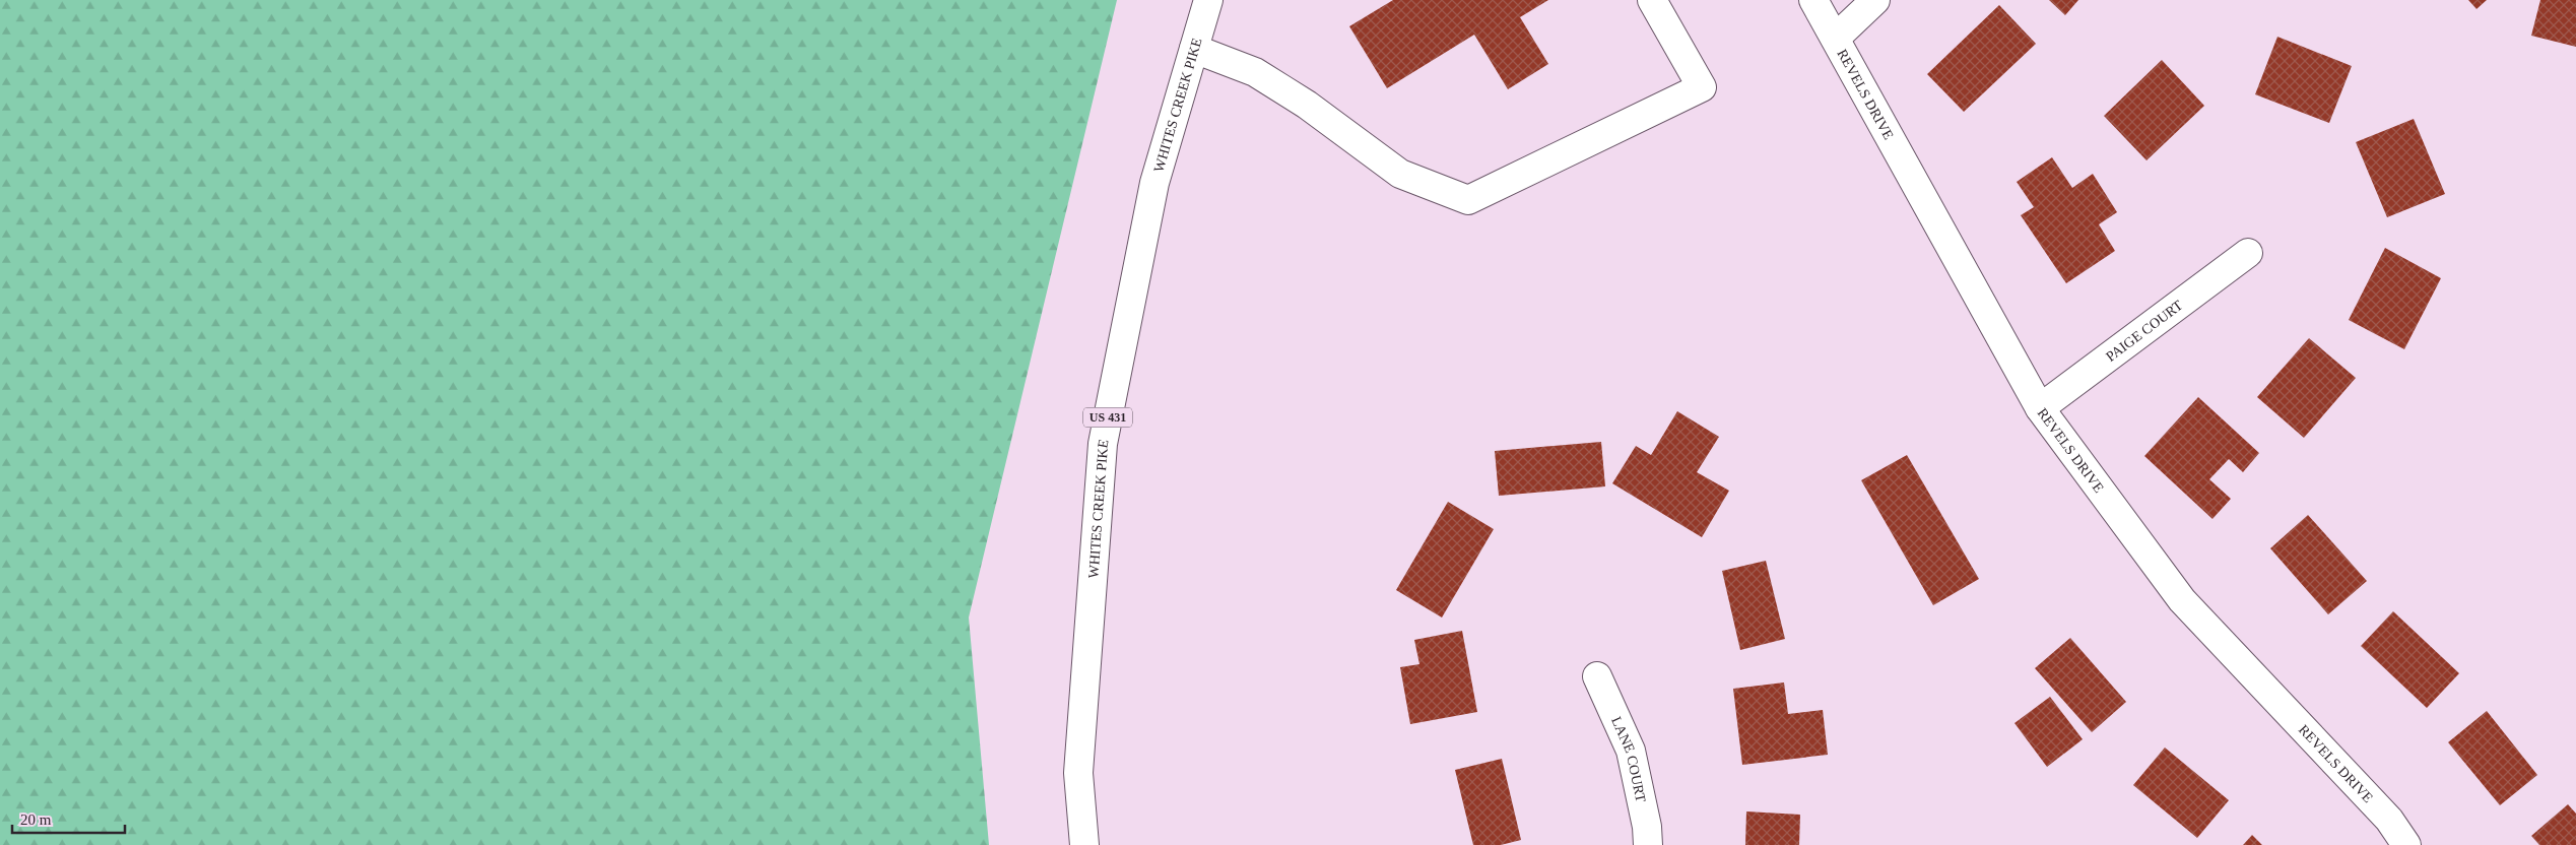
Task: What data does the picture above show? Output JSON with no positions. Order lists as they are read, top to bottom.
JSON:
{
  "streets": {
    "street": [
      "REVELS DRIVE",
      "WHITES CREEK PIKE",
      "PAIGE COURT",
      "US 431",
      "LANE COURT"
    ]
  },
  "crossings": [
    ["REVELS DRIVE", "PAIGE COURT"]
  ],
  "scale_bar": "20 m"
}
